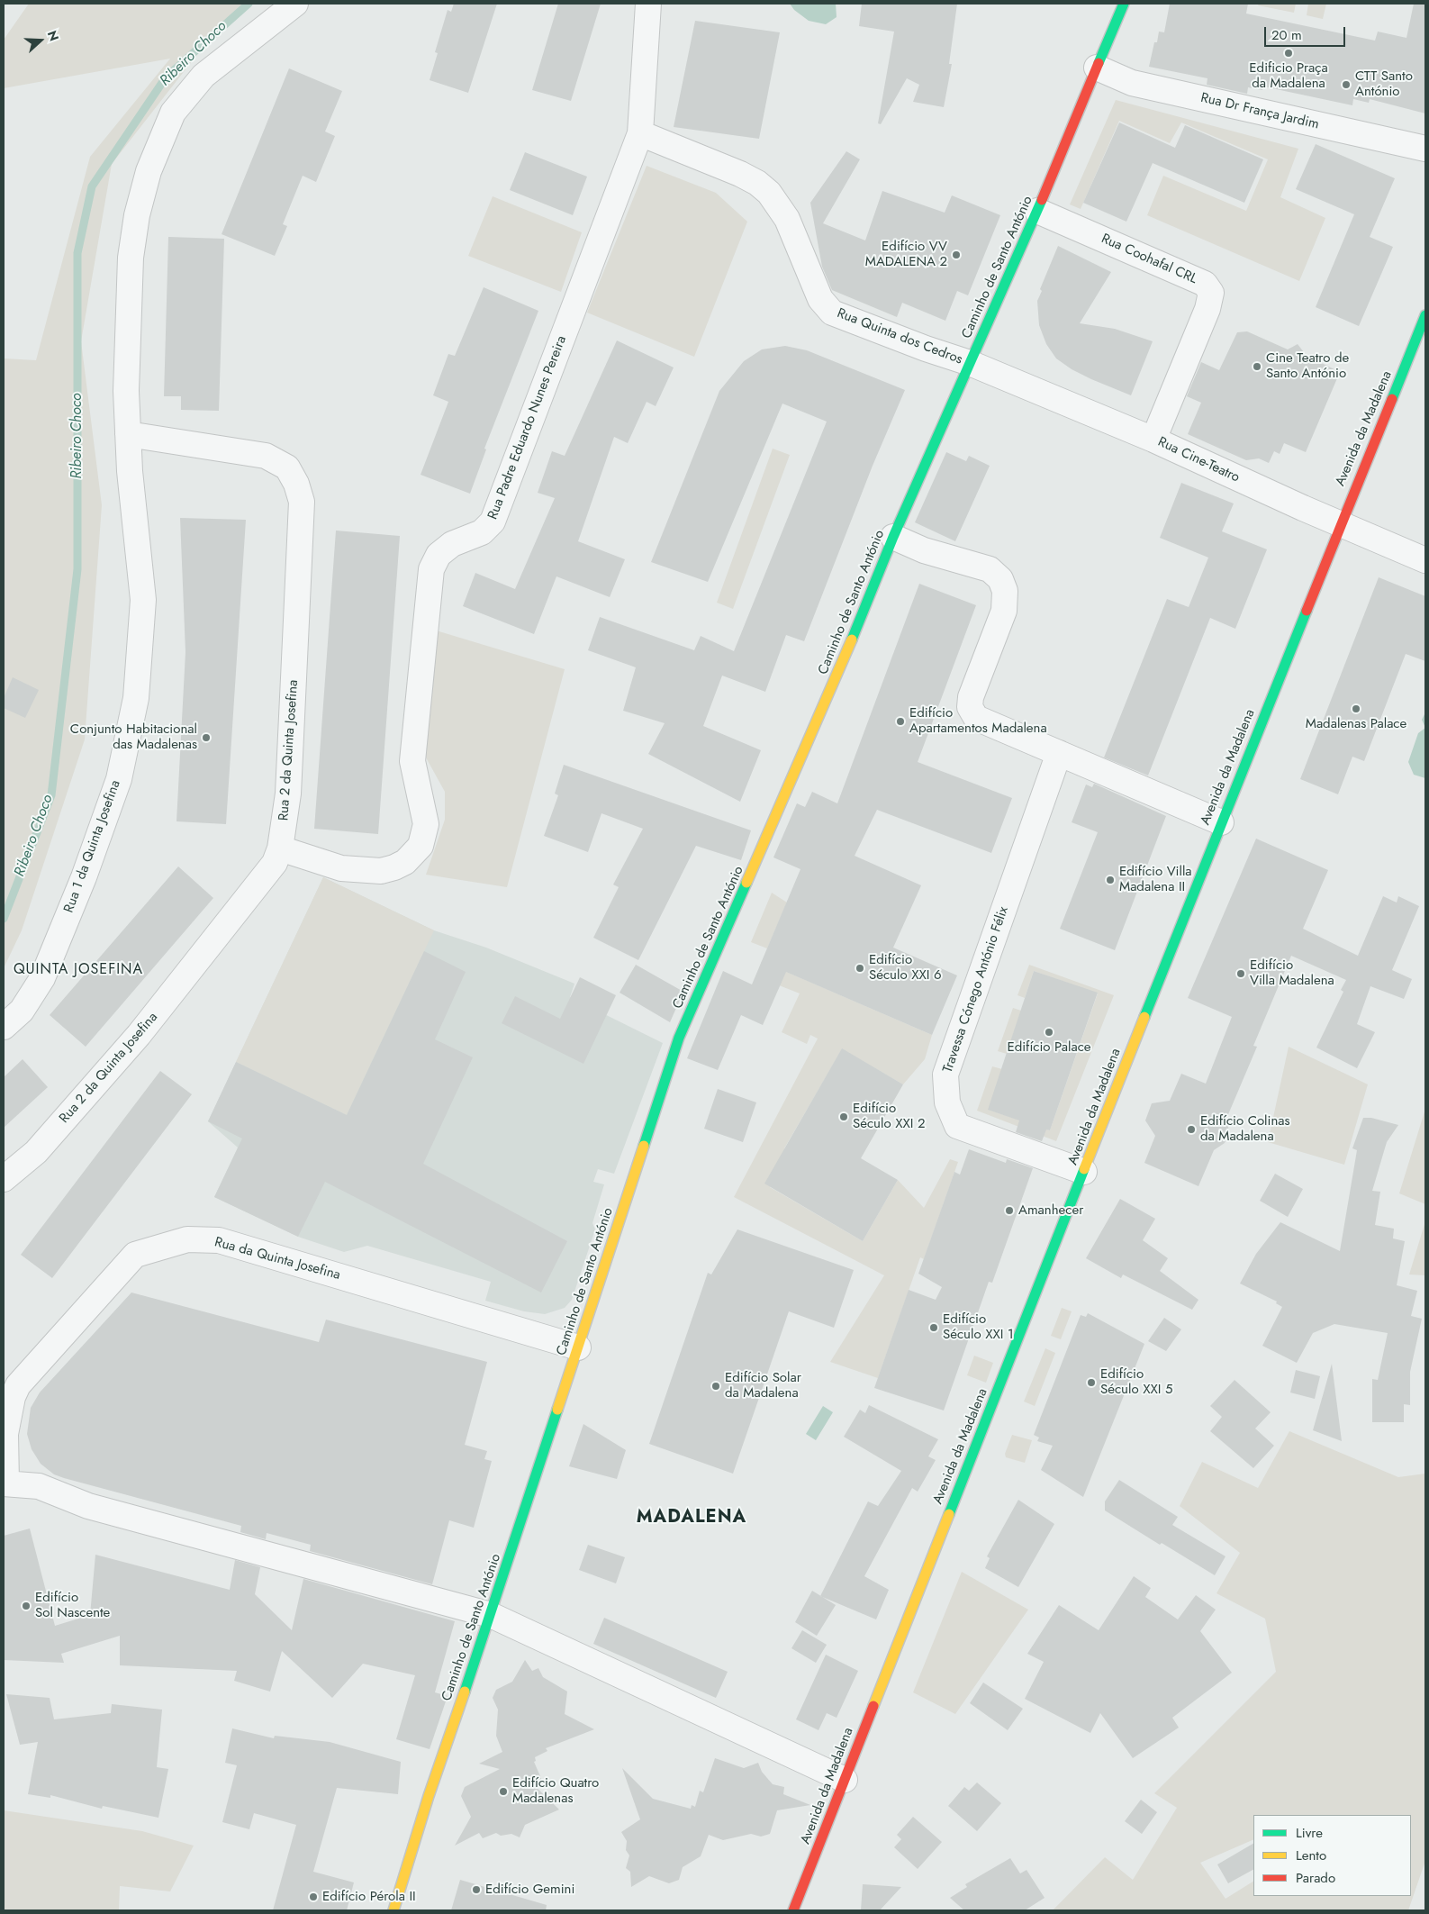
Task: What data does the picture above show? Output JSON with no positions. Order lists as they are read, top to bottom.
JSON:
{
  "streets": {
    "street": [
      "Rua Dr França Jardim",
      "Rua Coohafal CRL",
      "Caminho de Santo António",
      "Rua Quinta dos Cedros",
      "Rua Padre Eduardo Nunes Pereira",
      "Avenida da Madalena",
      "Rua Cine-Teatro",
      "Rua 2 da Quinta Josefina",
      "Rua 1 da Quinta Josefina",
      "Travessa Cónego António Félix",
      "Rua da Quinta Josefina"
    ]
  },
  "crossings": [
    ["Rua Dr França Jardim", "Caminho de Santo António"],
    ["Rua Coohafal CRL", "Caminho de Santo António"],
    ["Rua Coohafal CRL", "Rua Cine-Teatro"],
    ["Caminho de Santo António", "Rua Quinta dos Cedros"],
    ["Caminho de Santo António", "Rua Cine-Teatro"],
    ["Caminho de Santo António", "Rua da Quinta Josefina"],
    ["Rua Quinta dos Cedros", "Rua Padre Eduardo Nunes Pereira"],
    ["Rua Quinta dos Cedros", "Rua Cine-Teatro"],
    ["Rua Padre Eduardo Nunes Pereira", "Rua 2 da Quinta Josefina"],
    ["Avenida da Madalena", "Rua Cine-Teatro"],
    ["Avenida da Madalena", "Travessa Cónego António Félix"],
    ["Avenida da Madalena", "Rua da Quinta Josefina"],
    ["Rua 2 da Quinta Josefina", "Rua 1 da Quinta Josefina"]
  ],
  "districts": ["QUINTA JOSEFINA", "MADALENA"],
  "water": ["Ribeiro Choco"],
  "places": [
    "Edificio Praça da Madalena",
    "CTT Santo António",
    "Edifício VV MADALENA 2",
    "Cine Teatro de Santo António",
    "Madalenas Palace",
    "Edifício Apartamentos Madalena",
    "Conjunto Habitacional das Madalenas",
    "Edifício Villa Madalena II",
    "Edifício Século XXI 6",
    "Edifício Villa Madalena",
    "Edifício Palace",
    "Edifício Século XXI 2",
    "Edifício Colinas da Madalena",
    "Amanhecer",
    "Edifício Século XXI 1",
    "Edifício Século XXI 5",
    "Edifício Solar da Madalena",
    "Edifício Sol Nascente",
    "Edifício Quatro Madalenas",
    "Edifício Gemini",
    "Edifício Pérola II"
  ],
  "legend": ["Livre", "Lento", "Parado"],
  "scale_bar": "20 m",
  "north": "right"
}
